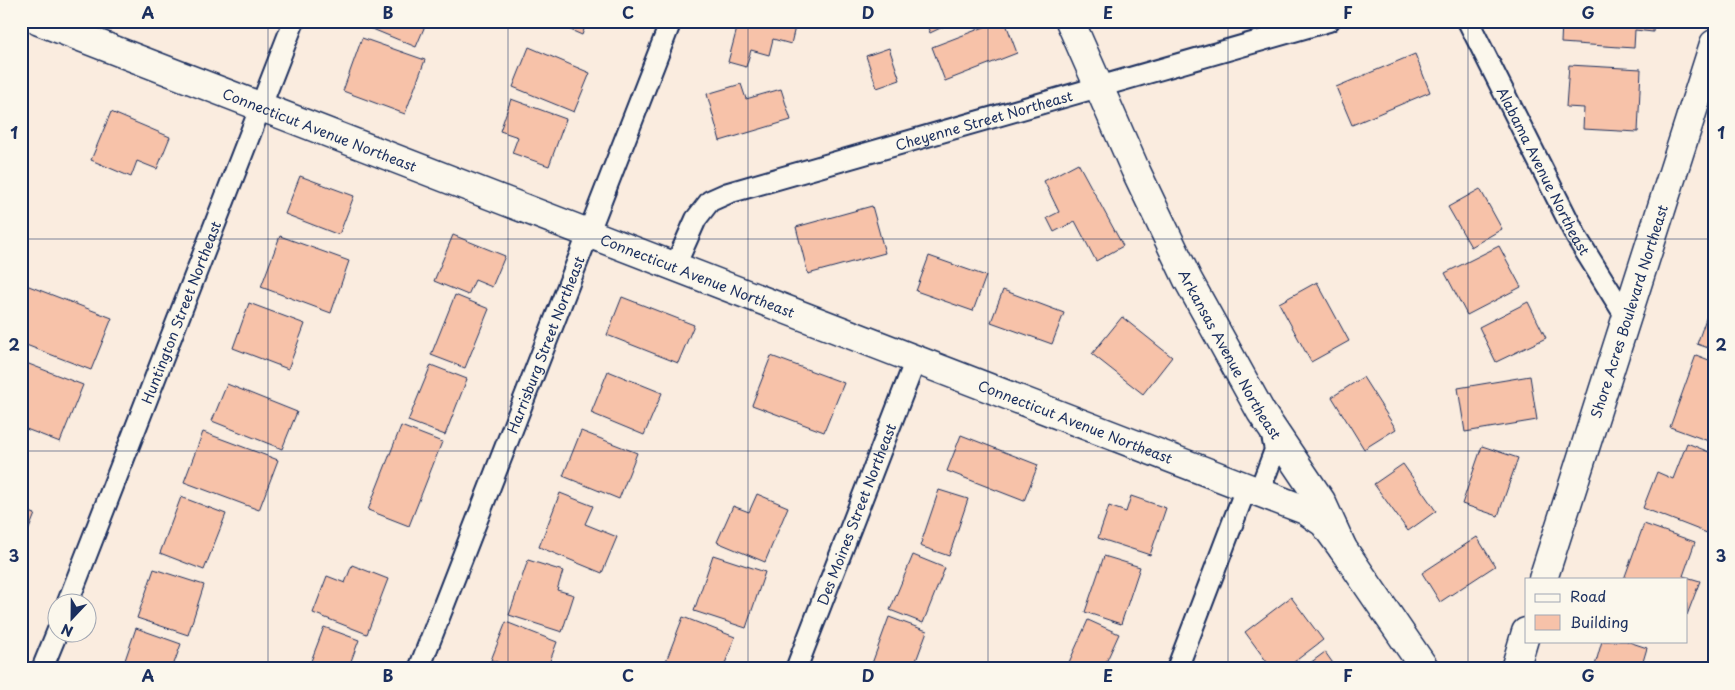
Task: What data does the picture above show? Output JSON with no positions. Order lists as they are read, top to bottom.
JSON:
{
  "streets": {
    "street": [
      "Cheyenne Street Northeast",
      "Connecticut Avenue Northeast",
      "Alabama Avenue Northeast",
      "Shore Acres Boulevard Northeast",
      "Huntington Street Northeast",
      "Harrisburg Street Northeast",
      "Arkansas Avenue Northeast",
      "Des Moines Street Northeast"
    ]
  },
  "crossings": [
    ["Cheyenne Street Northeast", "Connecticut Avenue Northeast"],
    ["Cheyenne Street Northeast", "Arkansas Avenue Northeast"],
    ["Connecticut Avenue Northeast", "Huntington Street Northeast"],
    ["Connecticut Avenue Northeast", "Harrisburg Street Northeast"],
    ["Connecticut Avenue Northeast", "Arkansas Avenue Northeast"],
    ["Connecticut Avenue Northeast", "Des Moines Street Northeast"],
    ["Alabama Avenue Northeast", "Shore Acres Boulevard Northeast"]
  ],
  "legend": ["Road", "Building"],
  "north": "bottom",
  "grid": {
    "columns": [
      "A",
      "B",
      "C",
      "D",
      "E",
      "F",
      "G"
    ],
    "rows": ["1", "2", "3"]
  }
}
